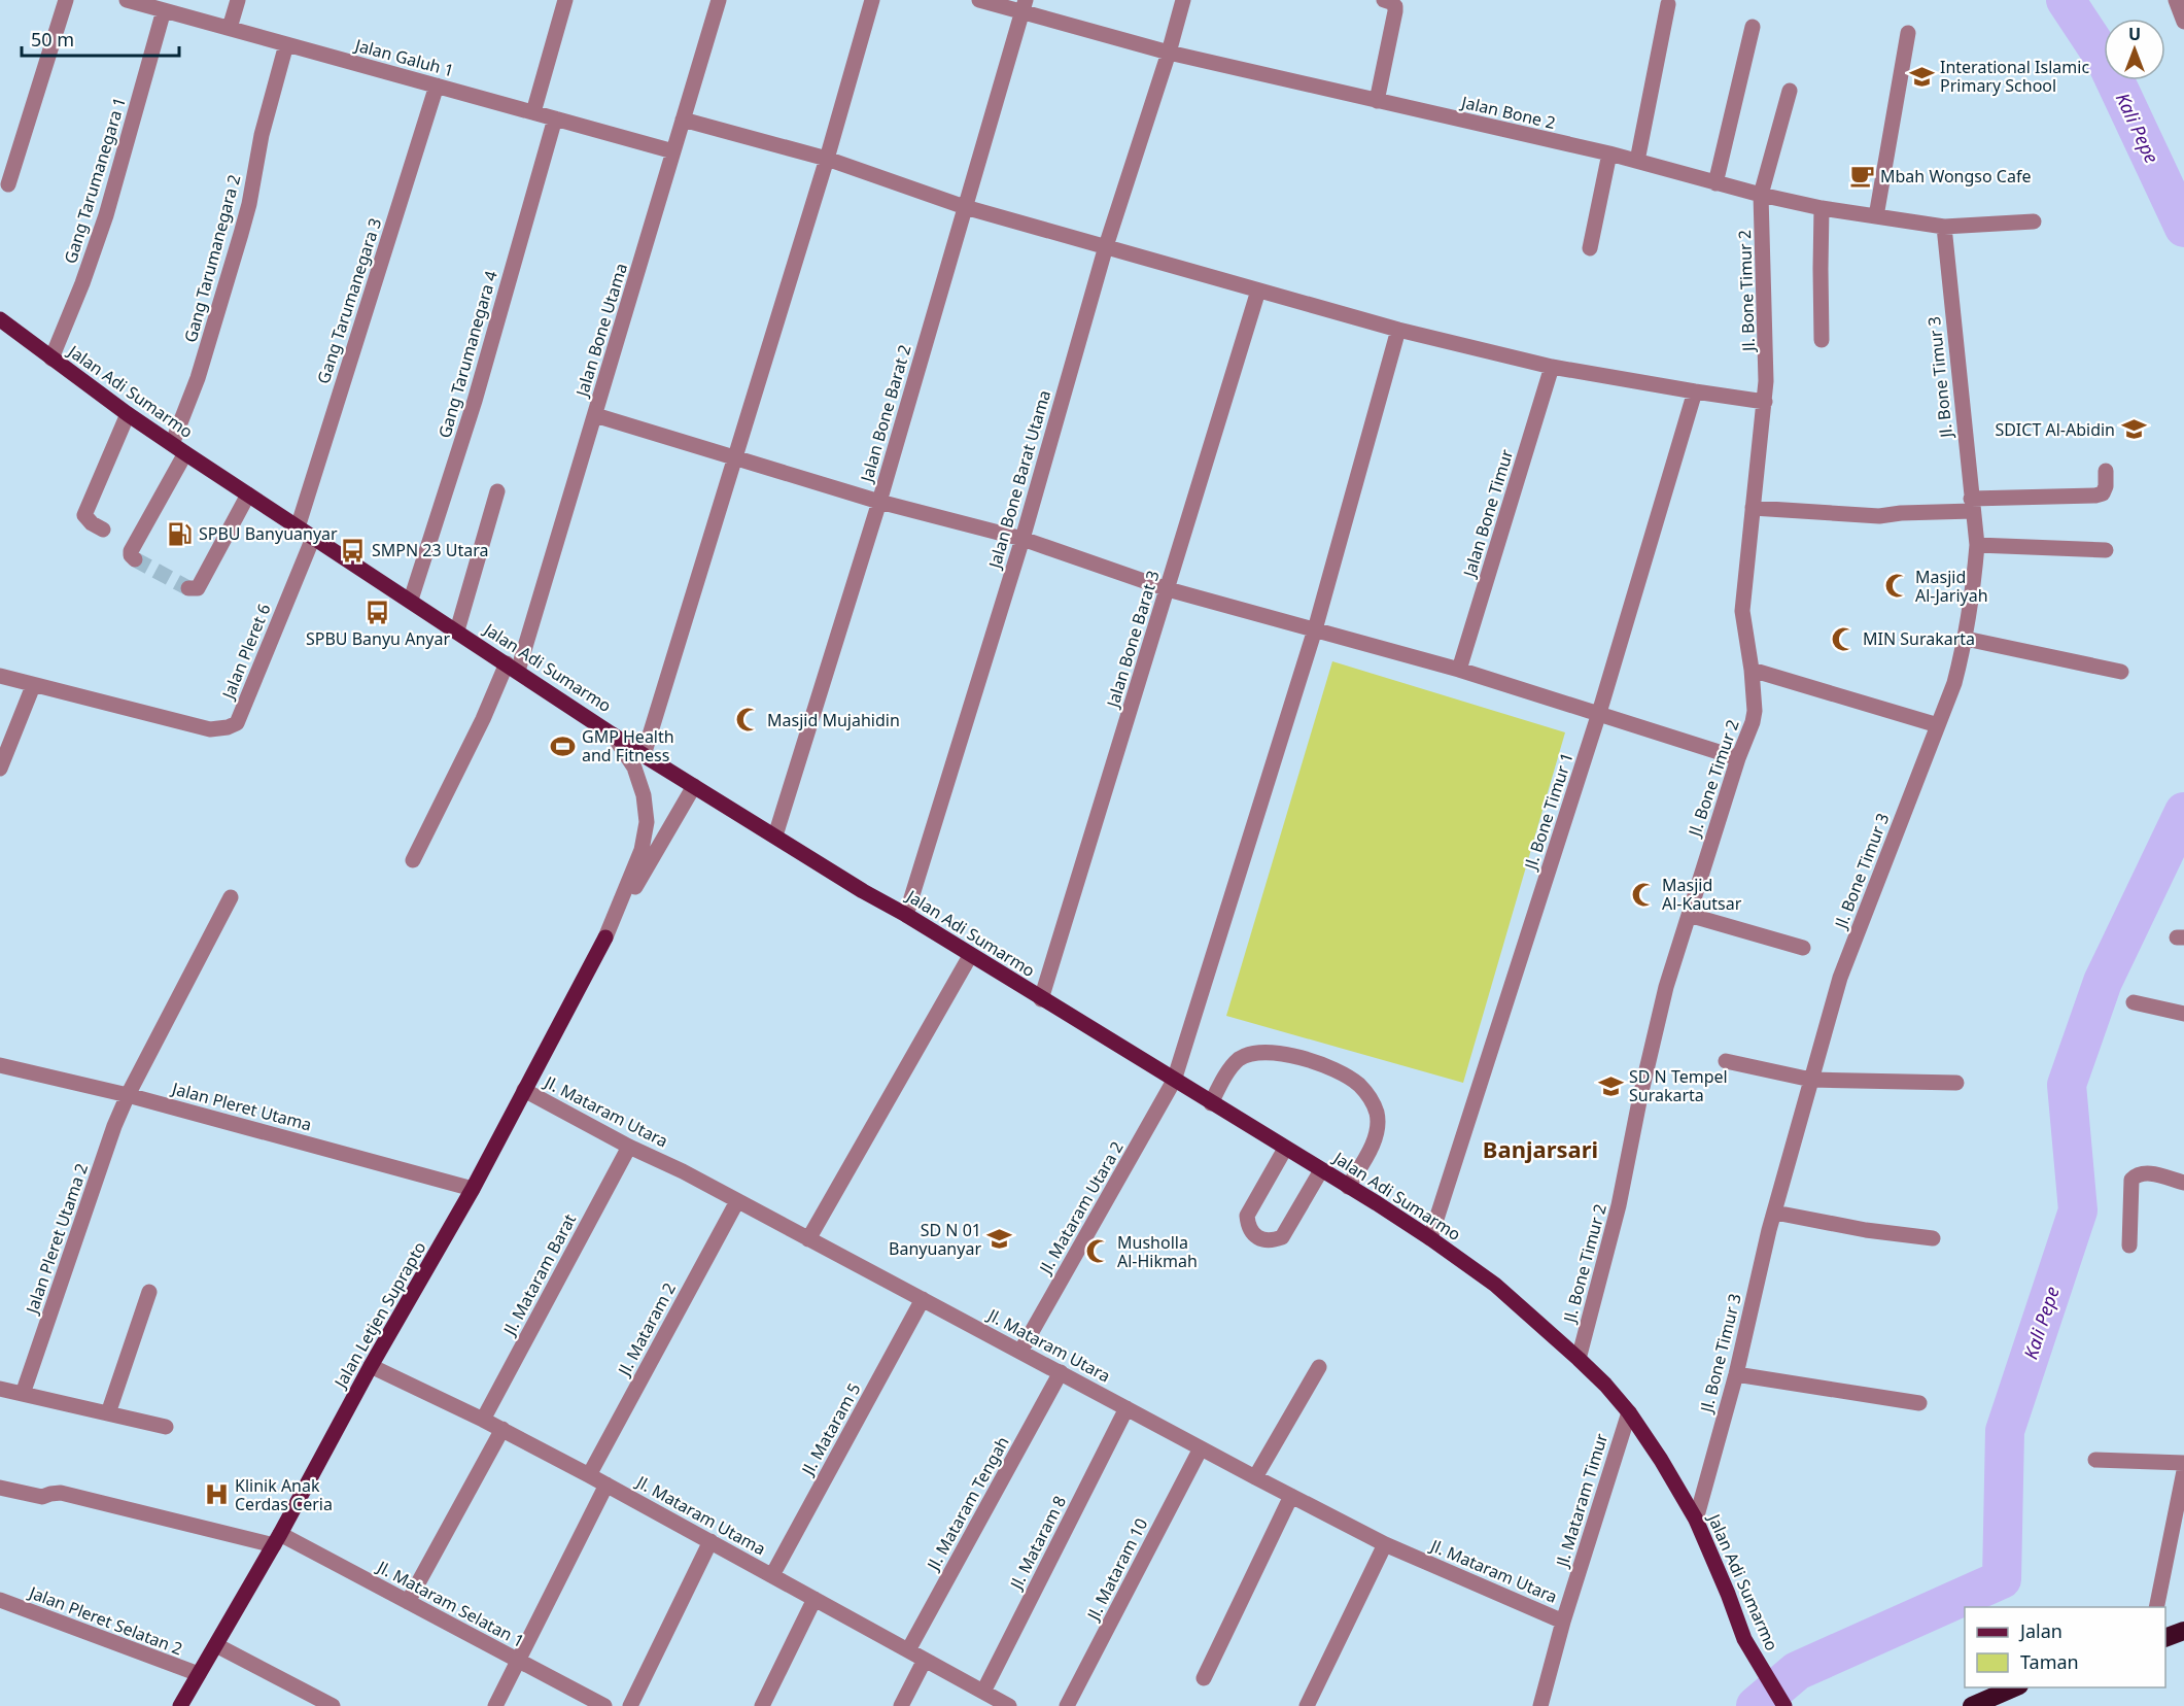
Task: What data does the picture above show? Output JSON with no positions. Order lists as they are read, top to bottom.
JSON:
{
  "streets": {
    "main road": ["Jalan Adi Sumarmo", "Jalan Letjen Suprapto"],
    "street": [
      "Jalan Galuh 1",
      "Jalan Bone 2",
      "Gang Tarumanegara 1",
      "Gang Tarumanegara 2",
      "Jl. Bone Timur 2",
      "Gang Tarumanegara 3",
      "Jalan Bone Utama",
      "Gang Tarumanegara 4",
      "Jl. Bone Timur 3",
      "Jalan Bone Barat 2",
      "Jalan Bone Barat Utama",
      "Jalan Bone Timur",
      "Jalan Bone Barat 3",
      "Jalan Pleret 6",
      "Jl. Bone Timur 1",
      "Jalan Pleret Utama",
      "Jl. Mataram Utara",
      "Jl. Mataram Utara 2",
      "Jalan Pleret Utama 2",
      "Jl. Mataram Barat",
      "Jl. Mataram 2",
      "Jl. Mataram 5",
      "Jl. Mataram Timur",
      "Jl. Mataram Tengah",
      "Jl. Mataram Utama",
      "Jl. Mataram 8",
      "Jl. Mataram 10",
      "Jl. Mataram Selatan 1",
      "Jalan Pleret Selatan 2"
    ]
  },
  "crossings": [
    ["Jalan Galuh 1", "Gang Tarumanegara 1"],
    ["Jalan Galuh 1", "Gang Tarumanegara 2"],
    ["Jalan Galuh 1", "Gang Tarumanegara 3"],
    ["Jalan Galuh 1", "Jalan Bone Utama"],
    ["Jalan Galuh 1", "Gang Tarumanegara 4"],
    ["Jalan Bone 2", "Jl. Bone Timur 2"],
    ["Jalan Bone 2", "Jl. Bone Timur 3"],
    ["Jalan Bone 2", "Jalan Bone Barat 2"],
    ["Jalan Bone 2", "Jalan Bone Barat Utama"],
    ["Gang Tarumanegara 1", "Jalan Adi Sumarmo"],
    ["Gang Tarumanegara 2", "Jalan Adi Sumarmo"],
    ["Jl. Bone Timur 2", "Jalan Adi Sumarmo"],
    ["Gang Tarumanegara 3", "Jalan Adi Sumarmo"],
    ["Jalan Bone Utama", "Jalan Adi Sumarmo"],
    ["Gang Tarumanegara 4", "Jalan Adi Sumarmo"],
    ["Jl. Bone Timur 3", "Jalan Adi Sumarmo"],
    ["Jalan Adi Sumarmo", "Jalan Bone Barat 2"],
    ["Jalan Adi Sumarmo", "Jalan Bone Barat Utama"],
    ["Jalan Adi Sumarmo", "Jalan Bone Barat 3"],
    ["Jalan Adi Sumarmo", "Jalan Pleret 6"],
    ["Jalan Adi Sumarmo", "Jl. Bone Timur 1"],
    ["Jalan Adi Sumarmo", "Jl. Mataram Utara 2"],
    ["Jalan Adi Sumarmo", "Jl. Mataram Timur"],
    ["Jalan Pleret Utama", "Jalan Pleret Utama 2"],
    ["Jalan Pleret Utama", "Jalan Letjen Suprapto"],
    ["Jl. Mataram Utara", "Jl. Mataram Utara 2"],
    ["Jl. Mataram Utara", "Jl. Mataram Barat"],
    ["Jl. Mataram Utara", "Jalan Letjen Suprapto"],
    ["Jl. Mataram Utara", "Jl. Mataram 2"],
    ["Jl. Mataram Utara", "Jl. Mataram 5"],
    ["Jl. Mataram Utara", "Jl. Mataram Timur"],
    ["Jl. Mataram Utara", "Jl. Mataram Tengah"],
    ["Jl. Mataram Utara", "Jl. Mataram 8"],
    ["Jl. Mataram Utara", "Jl. Mataram 10"],
    ["Jl. Mataram Barat", "Jl. Mataram Utama"],
    ["Jalan Letjen Suprapto", "Jl. Mataram Utama"],
    ["Jalan Letjen Suprapto", "Jl. Mataram Selatan 1"],
    ["Jalan Letjen Suprapto", "Jalan Pleret Selatan 2"],
    ["Jl. Mataram 2", "Jl. Mataram Utama"],
    ["Jl. Mataram 5", "Jl. Mataram Utama"],
    ["Jl. Mataram Tengah", "Jl. Mataram Utama"],
    ["Jl. Mataram Utama", "Jl. Mataram 8"]
  ],
  "districts": ["Banjarsari"],
  "water": ["Kali Pepe"],
  "places": {
    "school or university": [
      "Interational Islamic Primary School",
      "SDICT Al-Abidin",
      "SD N Tempel Surakarta",
      "SD N 01 Banyuanyar"
    ],
    "cafe": ["Mbah Wongso Cafe"],
    "fuel station": ["SPBU Banyuanyar"],
    "bus stop": ["SMPN 23 Utara", "SPBU Banyu Anyar"],
    "mosque": [
      "Masjid Al-Jariyah",
      "MIN Surakarta",
      "Masjid Mujahidin",
      "Masjid Al-Kautsar",
      "Musholla Al-Hikmah"
    ],
    "sports": ["GMP Health and Fitness"],
    "hospital": ["Klinik Anak Cerdas Ceria"]
  },
  "legend": ["Jalan", "Taman"],
  "scale_bar": "50 m",
  "north": "top"
}
